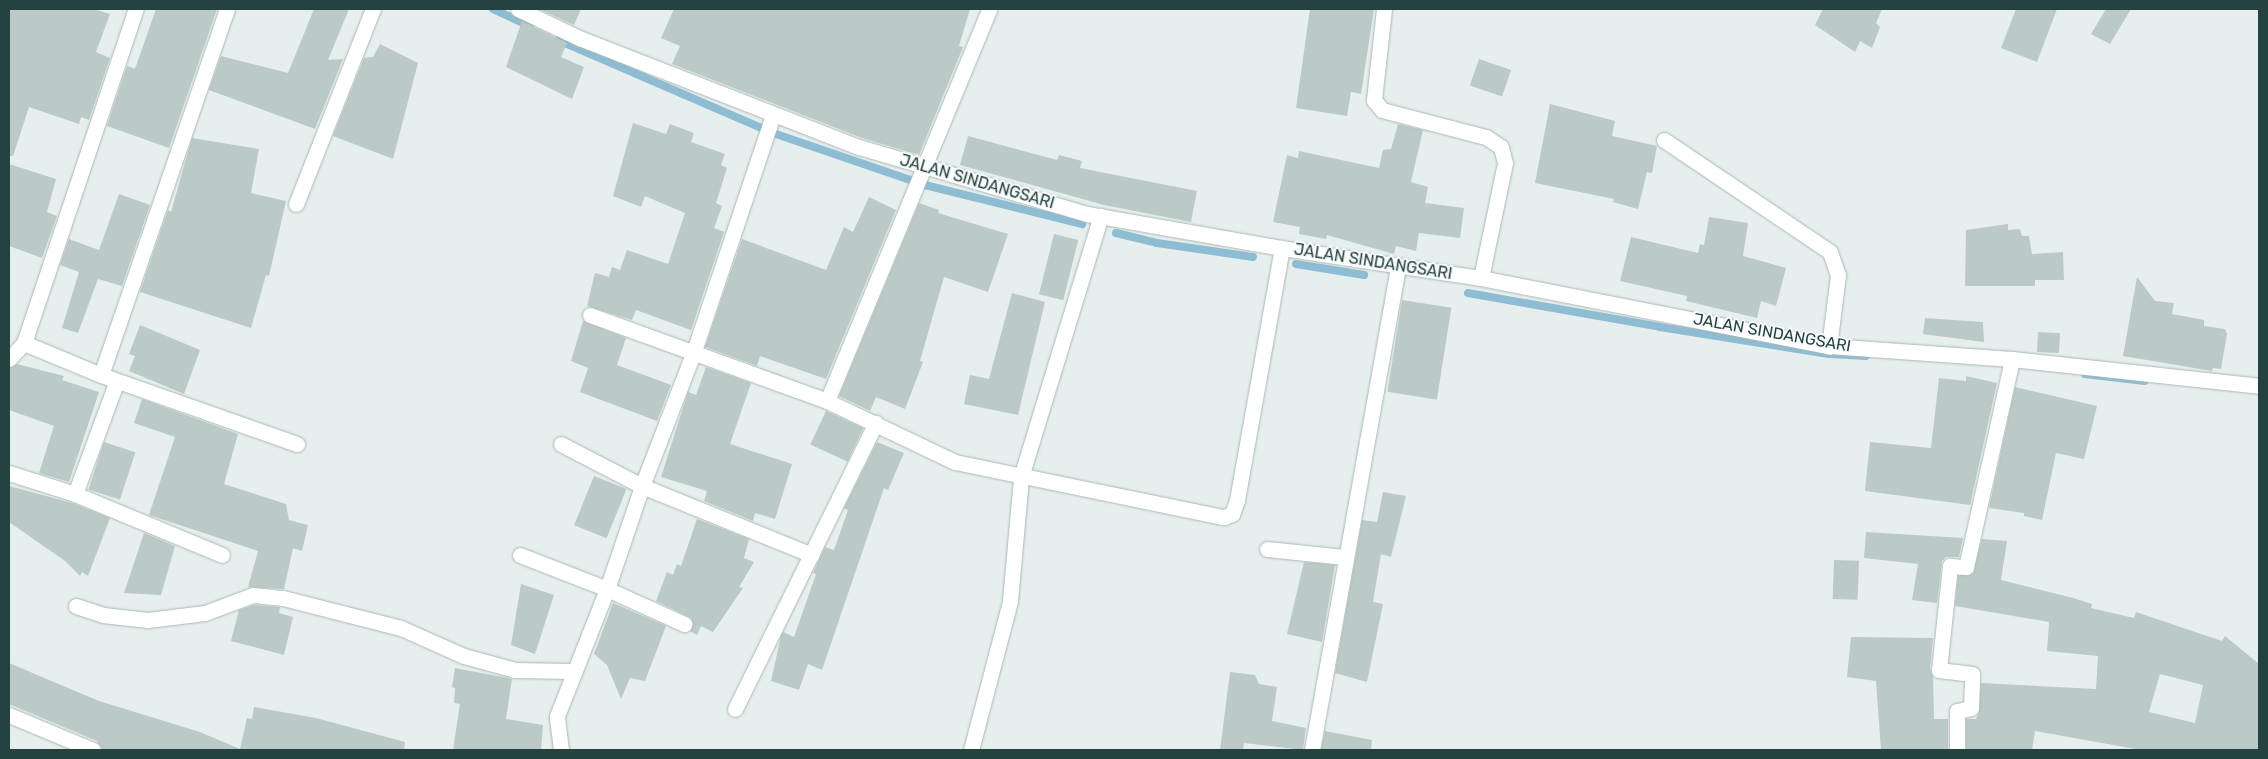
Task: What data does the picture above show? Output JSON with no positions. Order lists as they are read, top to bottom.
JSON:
{
  "streets": {
    "street": ["JALAN SINDANGSARI"]
  }
}
